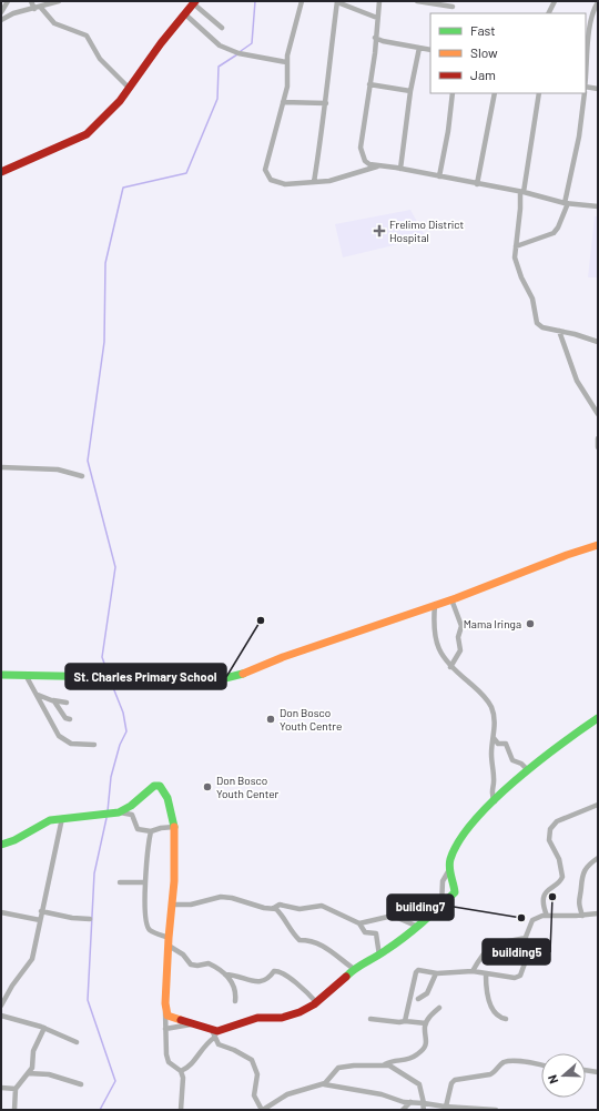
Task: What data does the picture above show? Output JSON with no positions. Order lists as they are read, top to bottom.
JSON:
{
  "places": {
    "health": ["Frelimo District Hospital"],
    "other": [
      "St. Charles Primary School",
      "Mama Iringa",
      "Don Bosco Youth Centre",
      "Don Bosco Youth Center",
      "building5",
      "building7"
    ]
  },
  "legend": ["Fast", "Slow", "Jam"],
  "north": "left"
}
